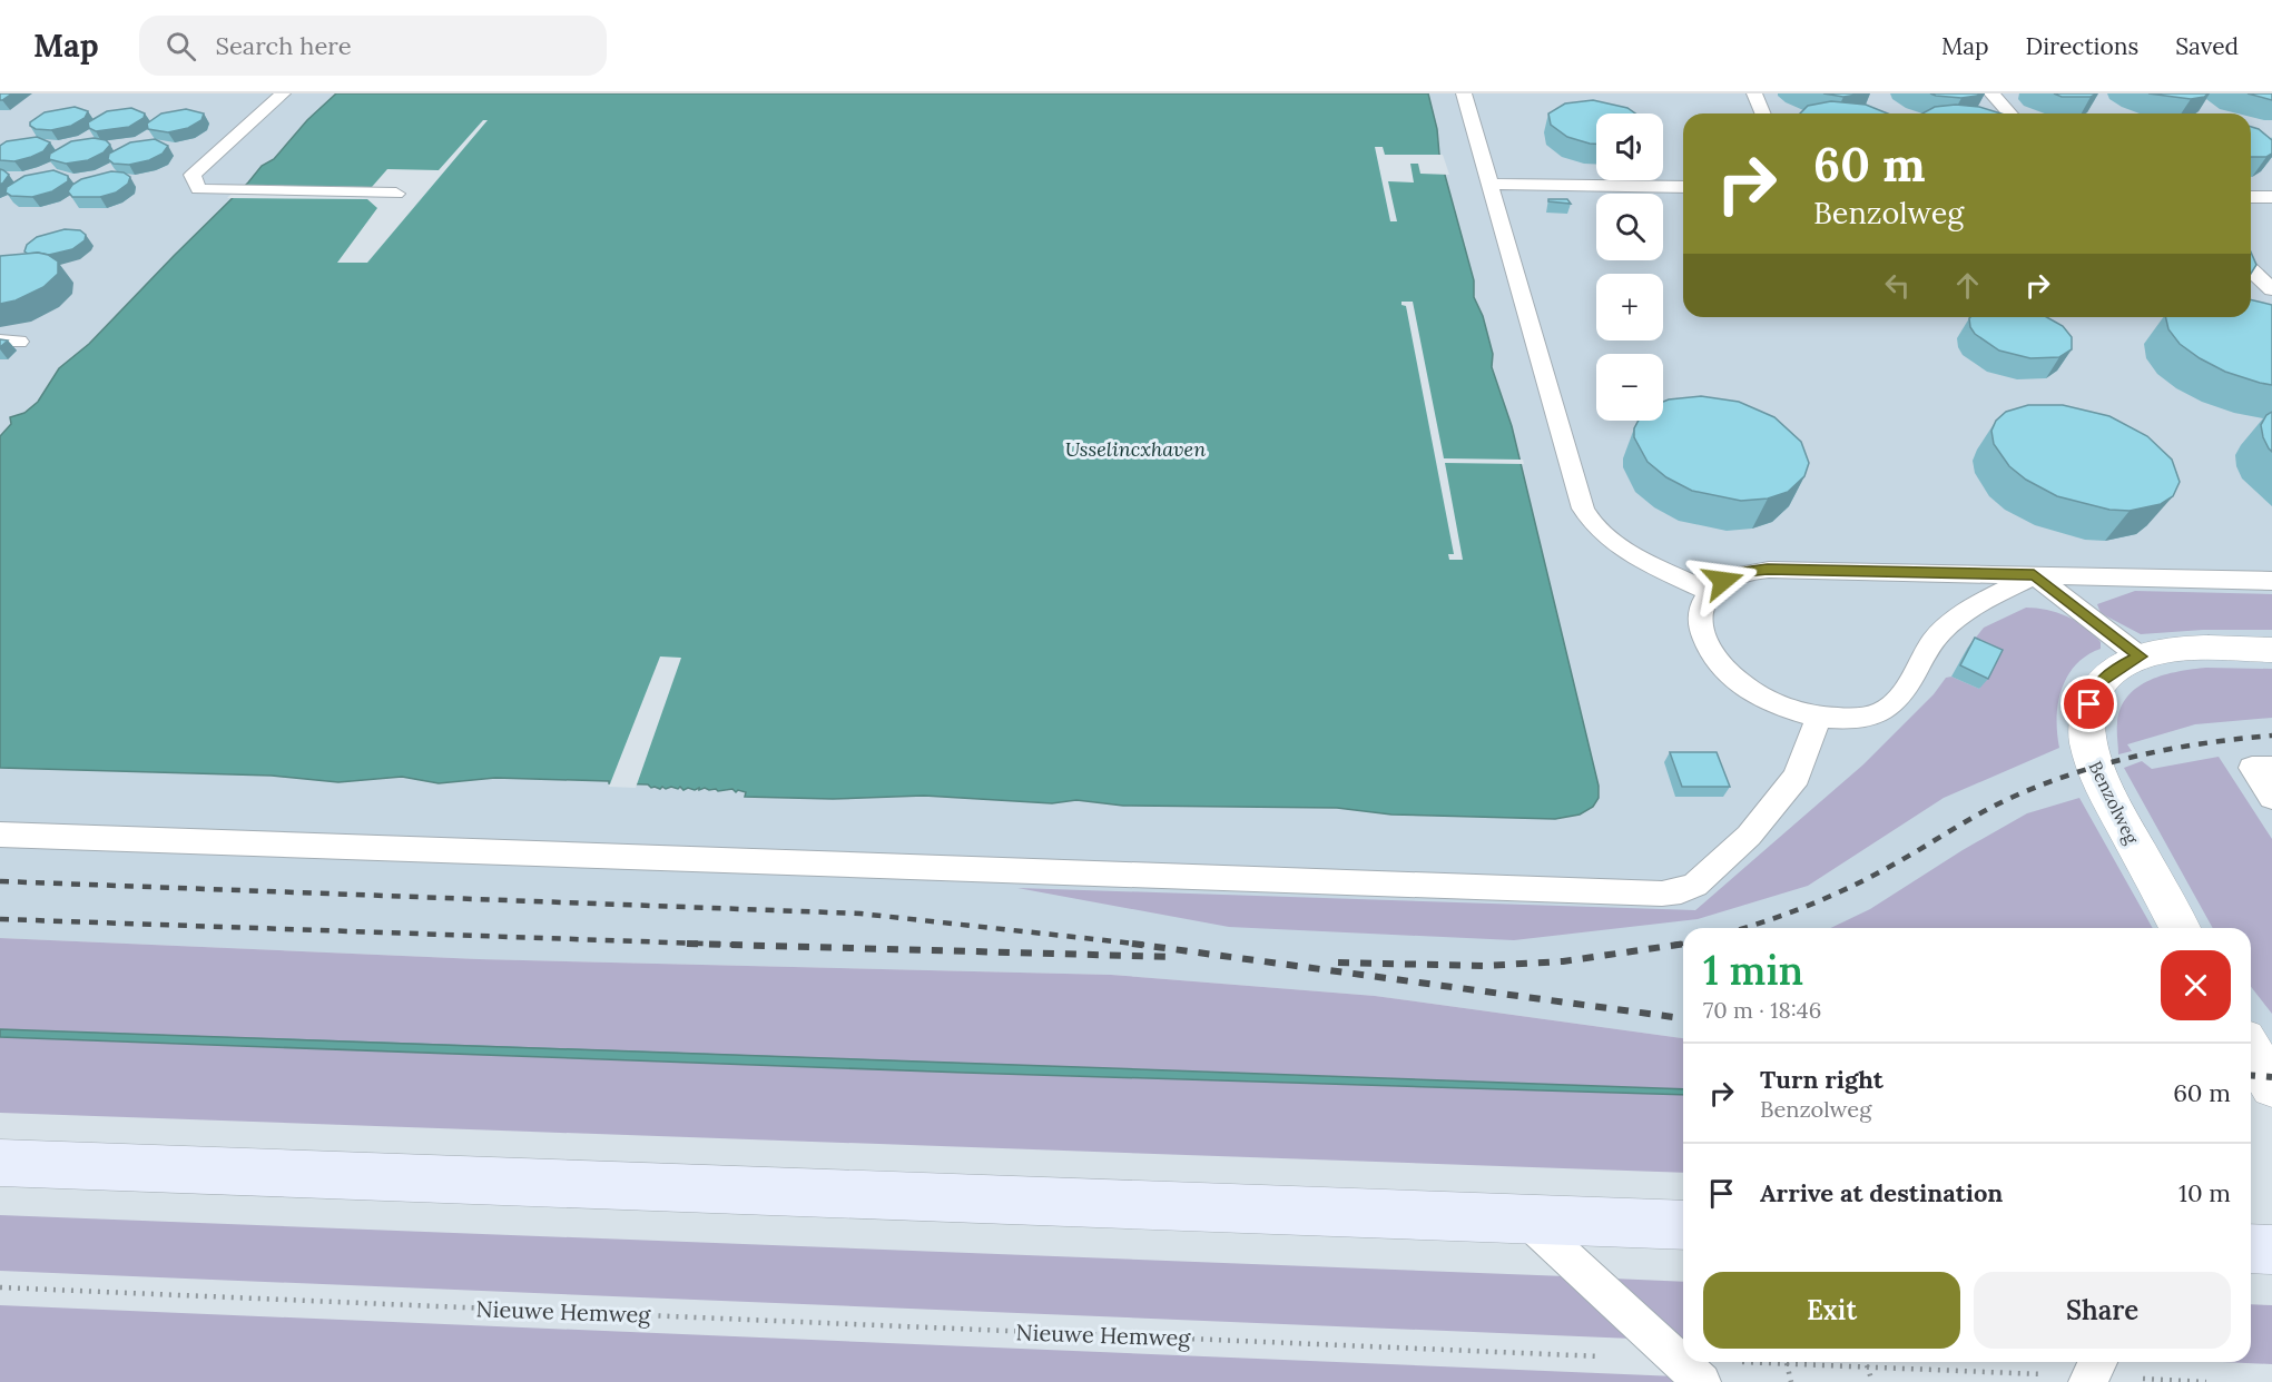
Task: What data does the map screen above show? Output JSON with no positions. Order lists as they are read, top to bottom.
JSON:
{
  "streets": {
    "street": ["Benzolweg"],
    "path": ["Nieuwe Hemweg"]
  },
  "water": ["Usselincxhaven"],
  "page": {
    "header": "Map",
    "search": "Search here",
    "nav": ["Map", "Directions", "Saved"],
    "map_buttons": ["+", "−"],
    "turn": ["60 m", "Benzolweg"],
    "heading": ["1 min", "70 m · 18:46"],
    "list": [
      {
        "name": "Turn right",
        "note": "Benzolweg",
        "value": "60 m"
      },
      {
        "name": "Arrive at destination",
        "value": "10 m"
      }
    ],
    "buttons": ["Exit", "Share"]
  }
}
